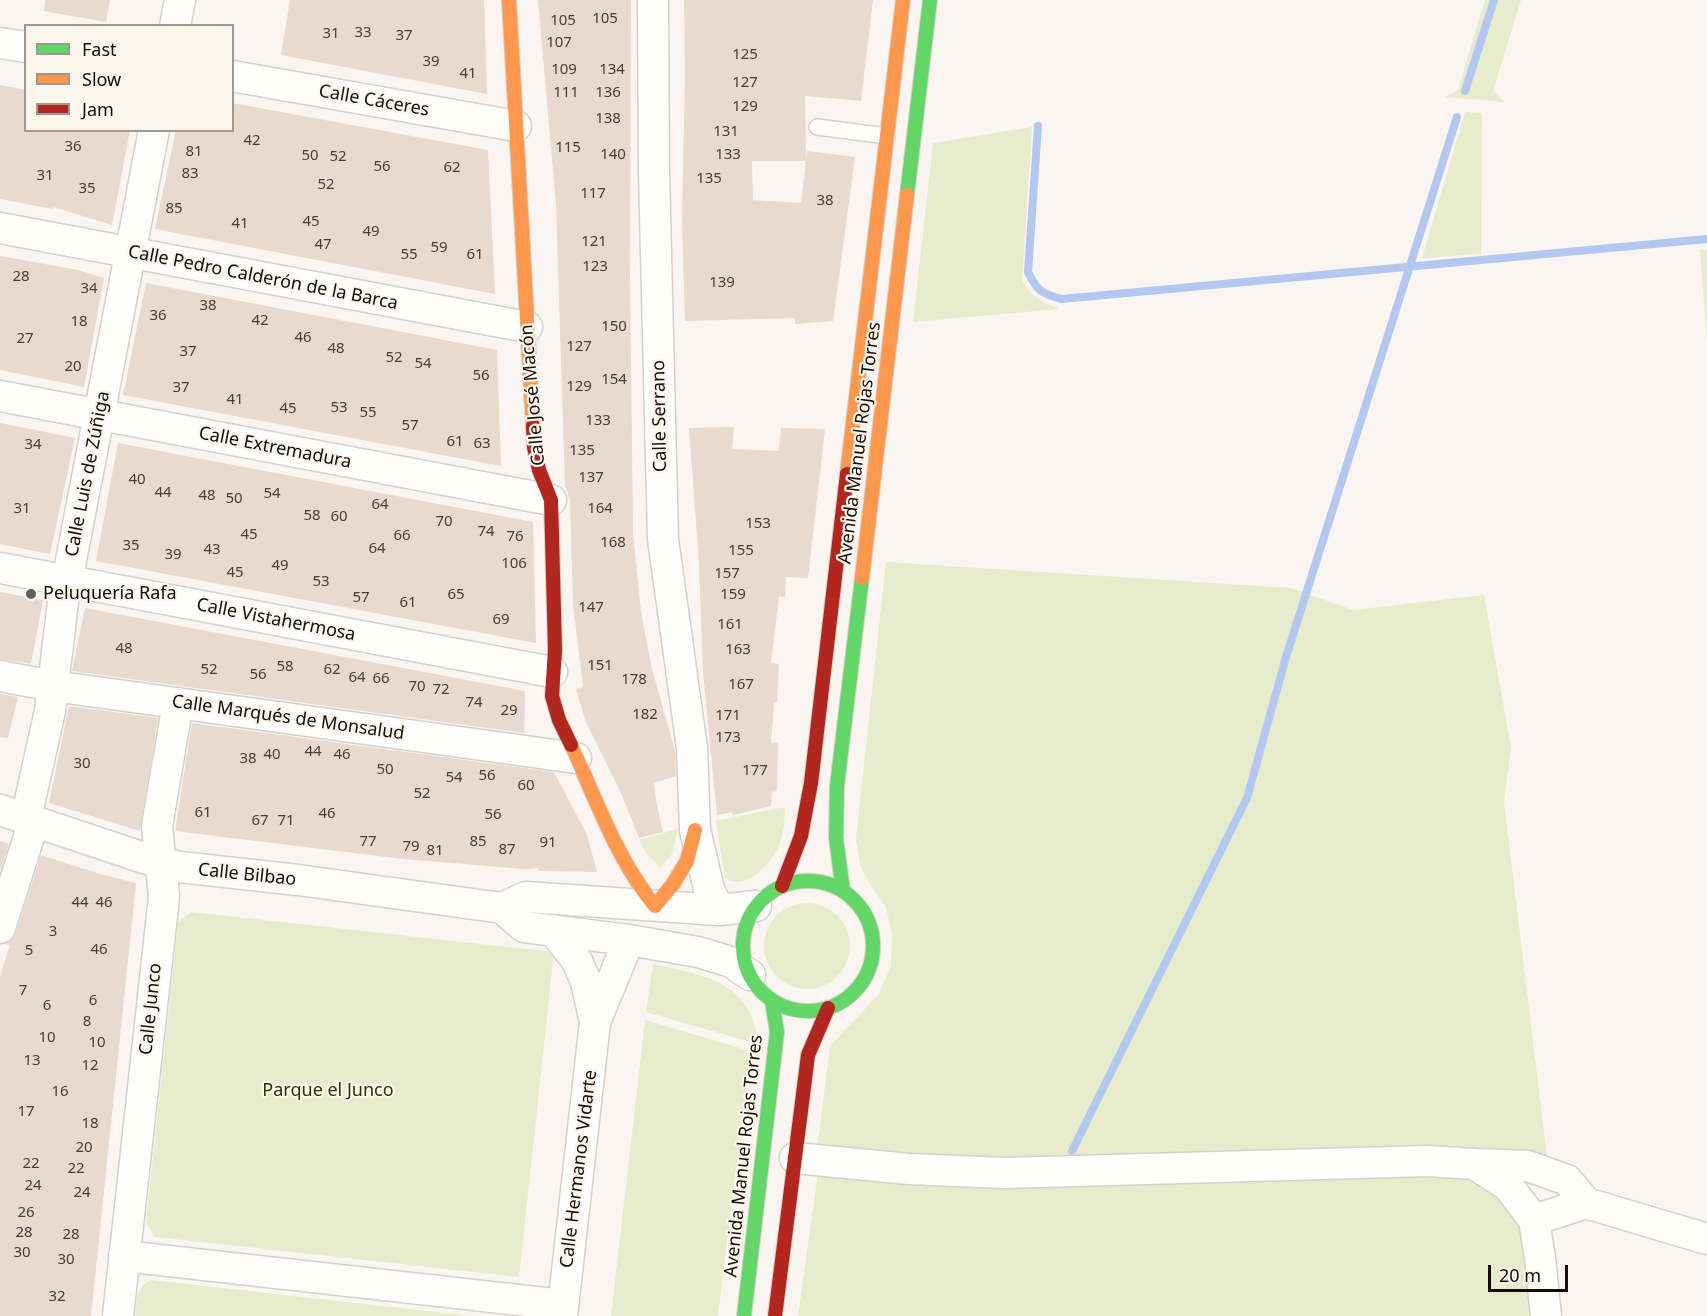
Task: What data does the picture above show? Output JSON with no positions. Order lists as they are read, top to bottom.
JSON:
{
  "streets": {
    "main road": ["Calle José Macón", "Calle Serrano", "Avenida Manuel Rojas Torres"],
    "street": [
      "Calle Cáceres",
      "Calle Pedro Calderón de la Barca",
      "Calle Extremadura",
      "Calle Luis de Zúñiga",
      "Calle Vistahermosa",
      "Calle Marqués de Monsalud",
      "Calle Bilbao",
      "Calle Junco",
      "Calle Hermanos Vidarte"
    ]
  },
  "crossings": [
    ["Calle Cáceres", "Calle José Macón"],
    ["Calle Pedro Calderón de la Barca", "Calle José Macón"],
    ["Calle Pedro Calderón de la Barca", "Calle Luis de Zúñiga"],
    ["Calle José Macón", "Calle Serrano"],
    ["Calle José Macón", "Calle Extremadura"],
    ["Calle José Macón", "Calle Vistahermosa"],
    ["Calle José Macón", "Calle Marqués de Monsalud"],
    ["Calle José Macón", "Calle Bilbao"],
    ["Calle José Macón", "Calle Hermanos Vidarte"],
    ["Calle Serrano", "Calle Bilbao"],
    ["Avenida Manuel Rojas Torres", "Calle Bilbao"],
    ["Calle Extremadura", "Calle Luis de Zúñiga"],
    ["Calle Luis de Zúñiga", "Calle Vistahermosa"],
    ["Calle Luis de Zúñiga", "Calle Marqués de Monsalud"],
    ["Calle Luis de Zúñiga", "Calle Bilbao"],
    ["Calle Marqués de Monsalud", "Calle Junco"],
    ["Calle Bilbao", "Calle Junco"]
  ],
  "parks": ["Parque el Junco"],
  "places": ["Peluquería Rafa"],
  "house_numbers": [
    "105",
    "105",
    "33",
    "31",
    "37",
    "107",
    "125",
    "39",
    "109",
    "134",
    "41",
    "127",
    "111",
    "136",
    "129",
    "138",
    "131",
    "42",
    "36",
    "115",
    "81",
    "140",
    "133",
    "50",
    "52",
    "56",
    "62",
    "83",
    "31",
    "135",
    "52",
    "35",
    "117",
    "38",
    "85",
    "45",
    "41",
    "49",
    "121",
    "47",
    "59",
    "55",
    "61",
    "123",
    "28",
    "139",
    "34",
    "38",
    "36",
    "42",
    "18",
    "150",
    "46",
    "27",
    "127",
    "48",
    "37",
    "52",
    "54",
    "20",
    "56",
    "154",
    "129",
    "37",
    "41",
    "53",
    "45",
    "55",
    "133",
    "57",
    "61",
    "63",
    "34",
    "135",
    "137",
    "40",
    "44",
    "54",
    "48",
    "50",
    "64",
    "31",
    "164",
    "58",
    "60",
    "70",
    "153",
    "74",
    "45",
    "66",
    "76",
    "168",
    "35",
    "64",
    "43",
    "155",
    "39",
    "106",
    "49",
    "45",
    "157",
    "53",
    "65",
    "159",
    "57",
    "61",
    "147",
    "69",
    "161",
    "48",
    "163",
    "151",
    "58",
    "52",
    "62",
    "56",
    "64",
    "66",
    "178",
    "167",
    "70",
    "72",
    "74",
    "29",
    "182",
    "171",
    "173",
    "44",
    "40",
    "46",
    "38",
    "30",
    "50",
    "177",
    "56",
    "54",
    "60",
    "52",
    "61",
    "46",
    "56",
    "67",
    "71",
    "77",
    "85",
    "91",
    "79",
    "87",
    "81",
    "44",
    "46",
    "3",
    "46",
    "5",
    "7",
    "6",
    "6",
    "8",
    "10",
    "10",
    "13",
    "12",
    "16",
    "17",
    "18",
    "20",
    "22",
    "22",
    "24",
    "24",
    "26",
    "28",
    "28",
    "30",
    "30",
    "32"
  ],
  "legend": ["Fast", "Slow", "Jam"],
  "scale_bar": "20 m"
}
